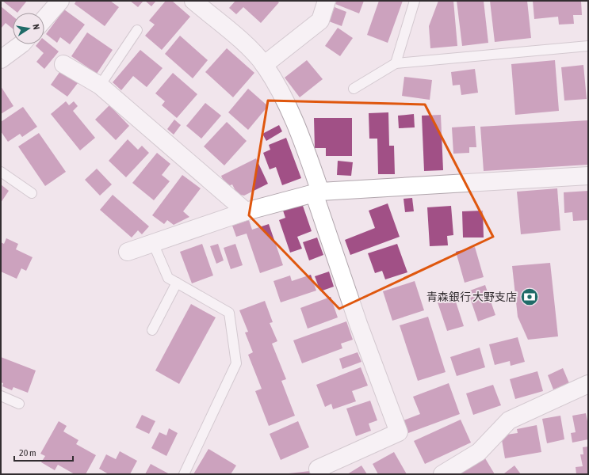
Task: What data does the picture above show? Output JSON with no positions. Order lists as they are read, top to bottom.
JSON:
{
  "places": {
    "bank": ["青森銀行 大野支店"]
  },
  "scale_bar": "20 m",
  "north": "right"
}
